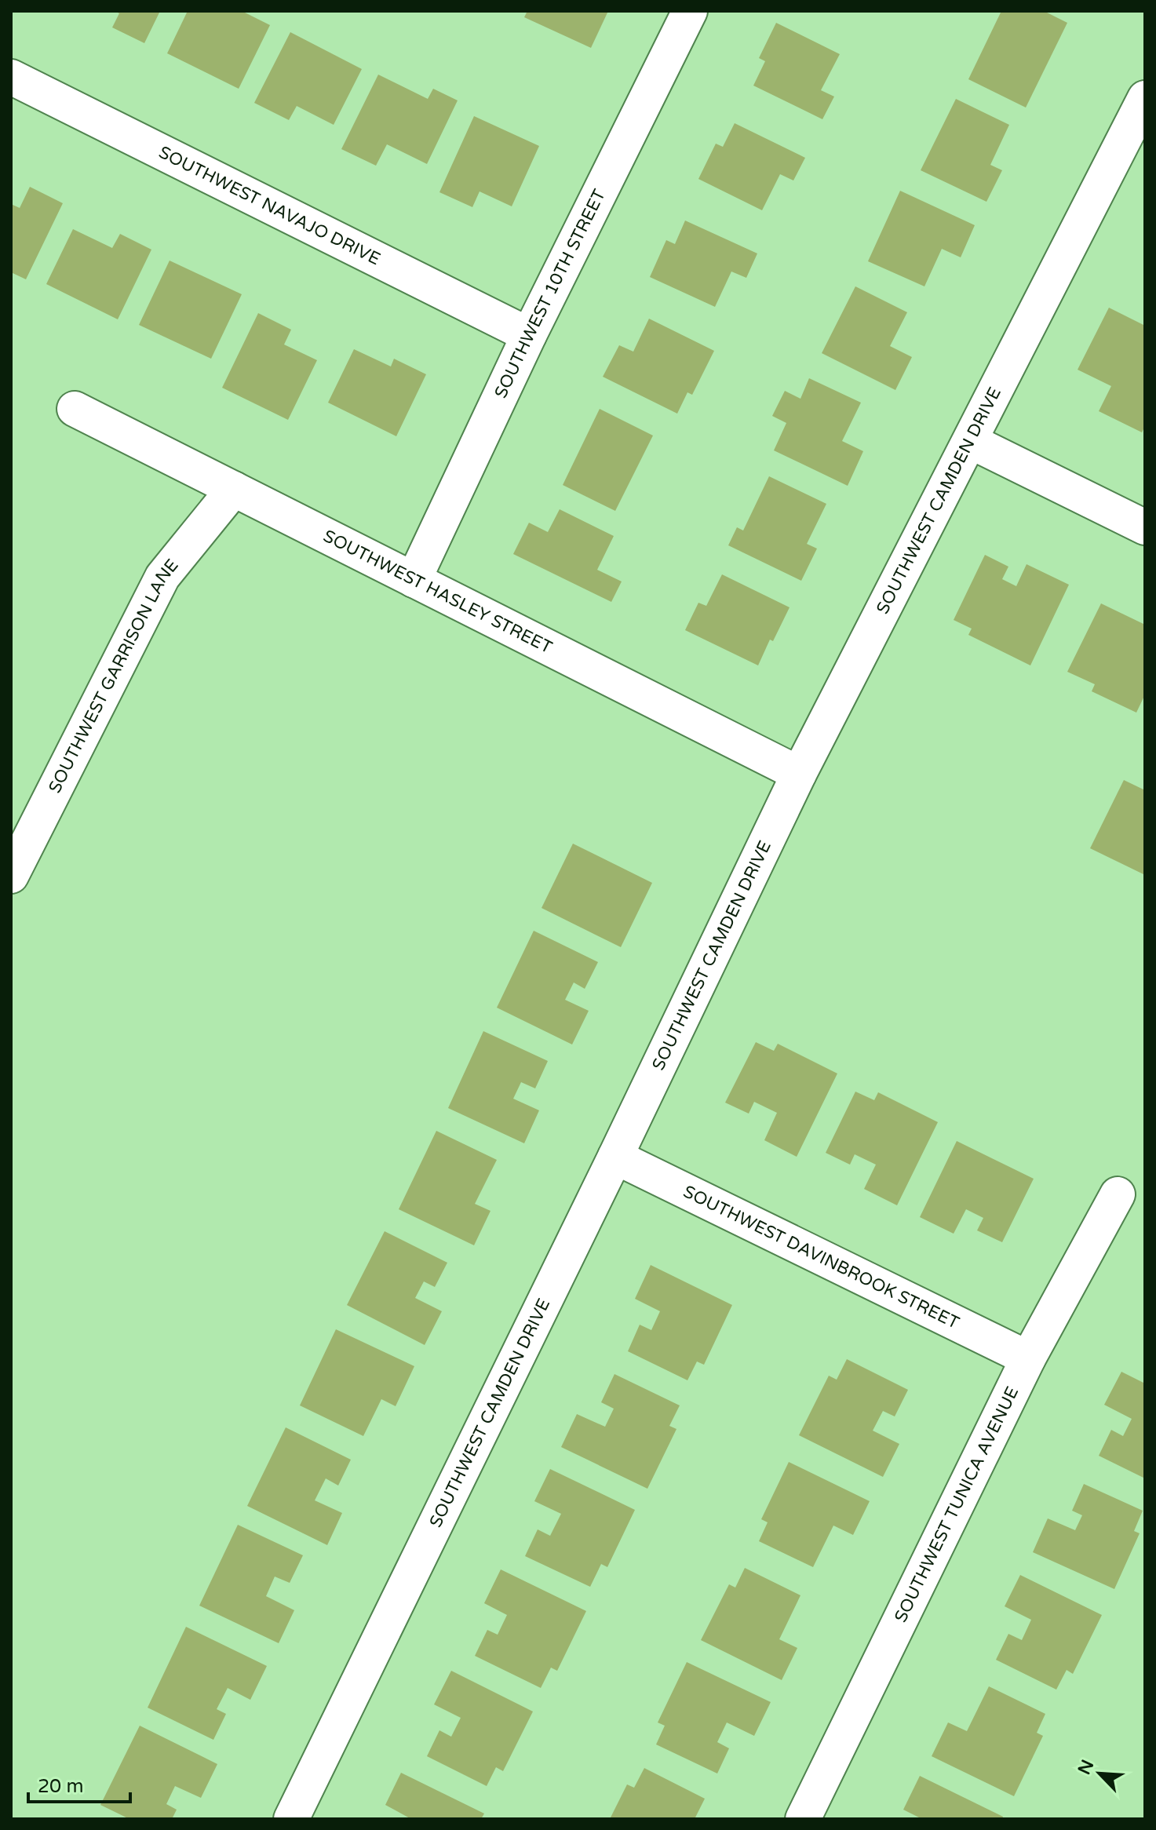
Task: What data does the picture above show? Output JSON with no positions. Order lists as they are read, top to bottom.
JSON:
{
  "streets": {
    "street": [
      "SOUTHWEST NAVAJO DRIVE",
      "SOUTHWEST 10TH STREET",
      "SOUTHWEST CAMDEN DRIVE",
      "SOUTHWEST HASLEY STREET",
      "SOUTHWEST GARRISON LANE",
      "SOUTHWEST DAVINBROOK STREET",
      "SOUTHWEST TUNICA AVENUE"
    ]
  },
  "crossings": [
    ["SOUTHWEST NAVAJO DRIVE", "SOUTHWEST 10TH STREET"],
    ["SOUTHWEST 10TH STREET", "SOUTHWEST HASLEY STREET"],
    ["SOUTHWEST CAMDEN DRIVE", "SOUTHWEST HASLEY STREET"],
    ["SOUTHWEST CAMDEN DRIVE", "SOUTHWEST DAVINBROOK STREET"],
    ["SOUTHWEST HASLEY STREET", "SOUTHWEST GARRISON LANE"],
    ["SOUTHWEST DAVINBROOK STREET", "SOUTHWEST TUNICA AVENUE"]
  ],
  "scale_bar": "20 m",
  "north": "top left"
}
